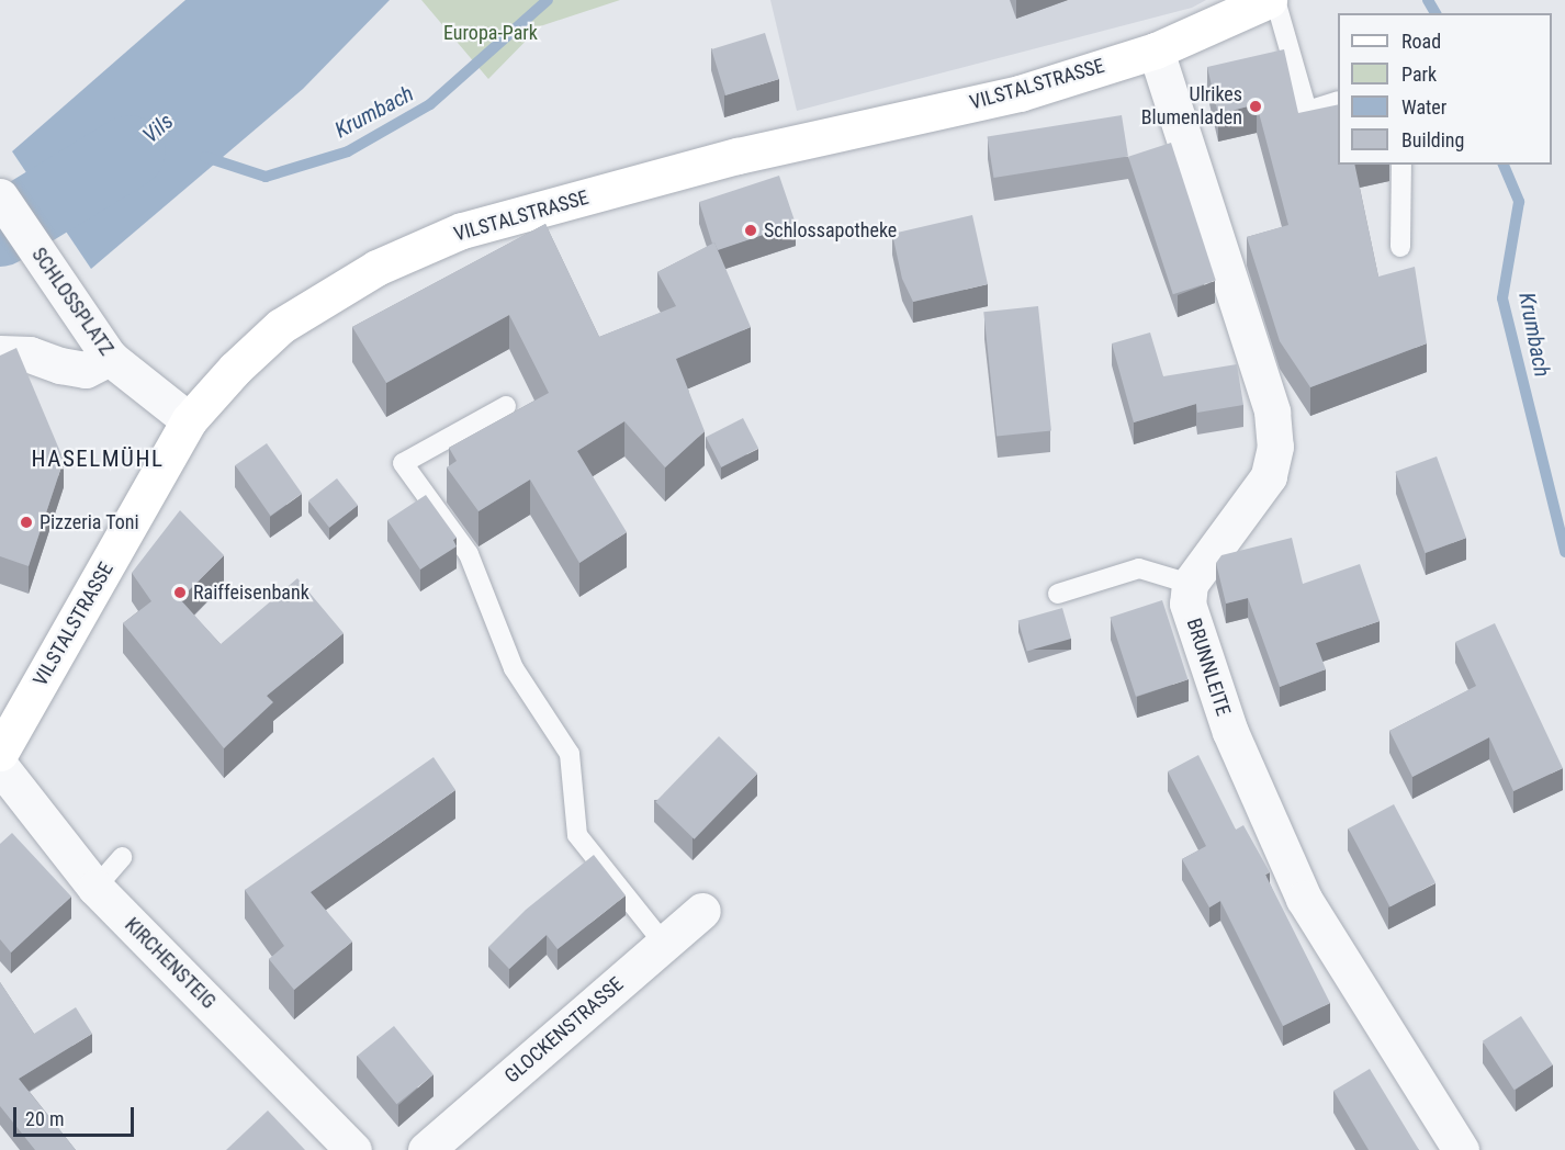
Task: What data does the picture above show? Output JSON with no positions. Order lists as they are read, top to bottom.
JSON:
{
  "streets": {
    "main road": ["VILSTALSTRASSE"],
    "street": [
      "SCHLOSSPLATZ",
      "BRUNNLEITE",
      "KIRCHENSTEIG",
      "GLOCKENSTRASSE"
    ]
  },
  "crossings": [
    ["VILSTALSTRASSE", "SCHLOSSPLATZ"]
  ],
  "districts": ["HASELMÜHL"],
  "water": ["Krumbach", "Vils"],
  "parks": ["Europa-Park"],
  "places": [
    "Ulrikes Blumenladen",
    "Schlossapotheke",
    "Pizzeria Toni",
    "Raiffeisenbank"
  ],
  "legend": [
    "Road",
    "Park",
    "Water",
    "Building"
  ],
  "scale_bar": "20 m"
}
